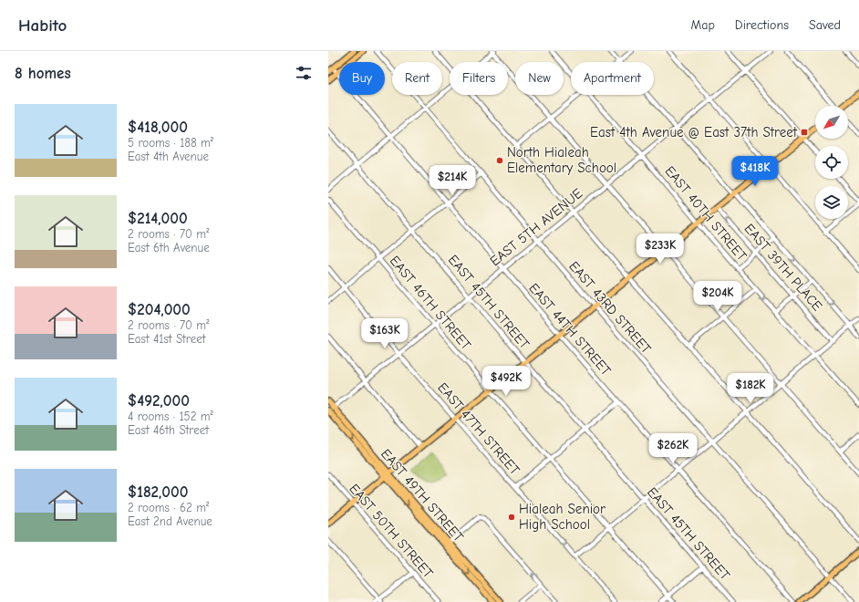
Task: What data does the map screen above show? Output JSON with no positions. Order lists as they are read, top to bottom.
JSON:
{
  "streets": {
    "main road": ["EAST 49TH STREET"],
    "street": [
      "EAST 40TH STREET",
      "EAST 5TH AVENUE",
      "EAST 39TH PLACE",
      "EAST 45TH STREET",
      "EAST 46TH STREET",
      "EAST 43RD STREET",
      "EAST 44TH STREET",
      "EAST 47TH STREET",
      "EAST 50TH STREET"
    ]
  },
  "crossings": [
    ["EAST 40TH STREET", "EAST 5TH AVENUE"],
    ["EAST 5TH AVENUE", "EAST 45TH STREET"],
    ["EAST 5TH AVENUE", "EAST 46TH STREET"],
    ["EAST 5TH AVENUE", "EAST 43RD STREET"],
    ["EAST 5TH AVENUE", "EAST 44TH STREET"],
    ["EAST 5TH AVENUE", "EAST 47TH STREET"],
    ["EAST 5TH AVENUE", "EAST 49TH STREET"]
  ],
  "places": {
    "transit": ["East 4th Avenue @ East 37th Street"],
    "other": ["North Hialeah Elementary School", "Hialeah Senior High School"]
  },
  "north": "bottom left",
  "page": {
    "header": "Habito",
    "nav": ["Map", "Directions", "Saved"],
    "heading": "8 homes",
    "chip": [
      "Buy",
      "Rent",
      "Filters",
      "New",
      "Apartment"
    ],
    "list": [
      {
        "name": "$418,000",
        "note": "5 rooms · 188 m² · East 4th Avenue"
      },
      {
        "name": "$214,000",
        "note": "2 rooms · 70 m² · East 6th Avenue"
      },
      {
        "name": "$204,000",
        "note": "2 rooms · 70 m² · East 41st Street"
      },
      {
        "name": "$492,000",
        "note": "4 rooms · 152 m² · East 46th Street"
      },
      {
        "name": "$182,000",
        "note": "2 rooms · 62 m² · East 2nd Avenue"
      }
    ],
    "price": [
      "$418K",
      "$214K",
      "$233K",
      "$204K",
      "$163K",
      "$492K",
      "$182K",
      "$262K"
    ]
  }
}
